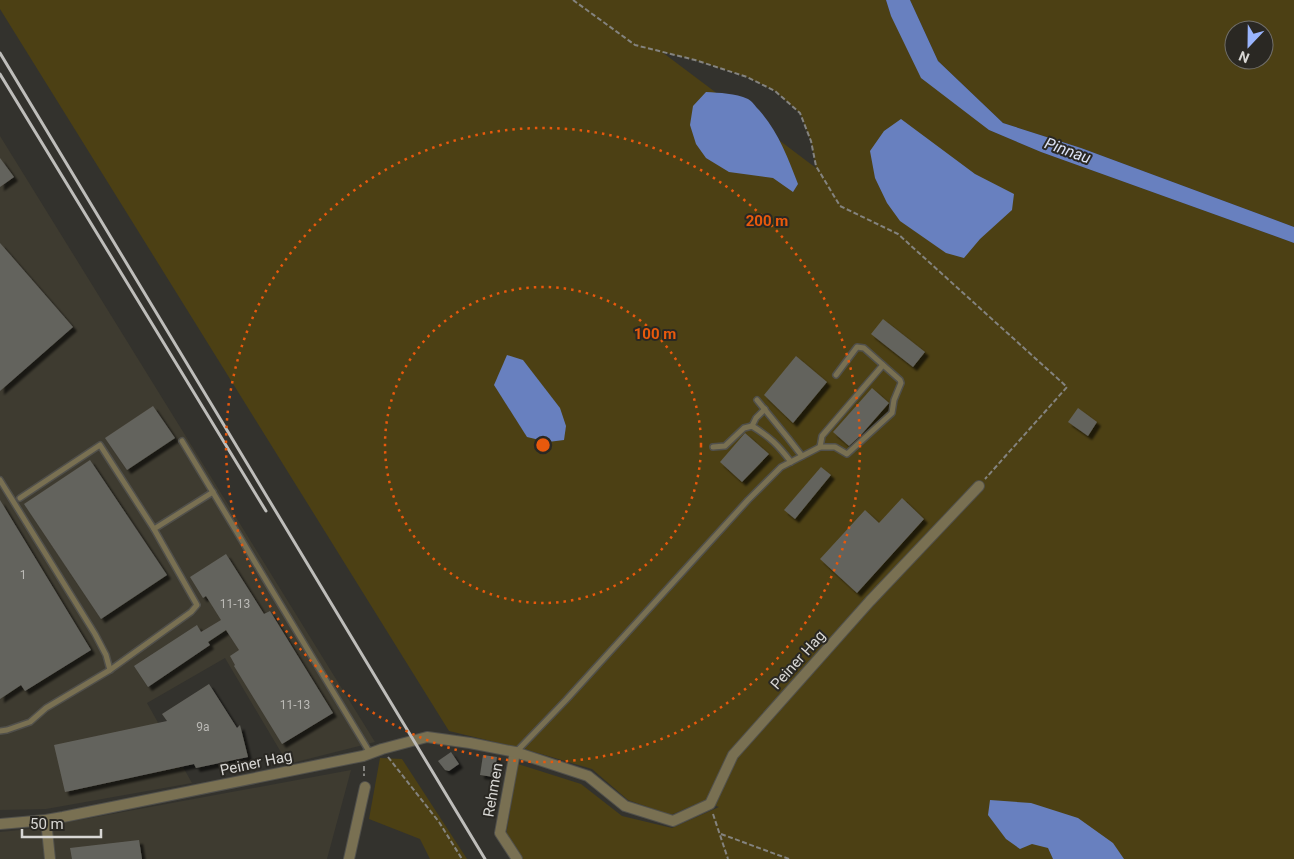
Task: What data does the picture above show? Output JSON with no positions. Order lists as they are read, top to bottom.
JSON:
{
  "streets": {
    "street": ["Peiner Hag", "Rehmen"]
  },
  "crossings": [
    ["Peiner Hag", "Rehmen"]
  ],
  "water": ["Pinnau"],
  "house_numbers": [
    "1",
    "11-13",
    "11-13",
    "9a"
  ],
  "scale_bar": "50 m",
  "north": "bottom",
  "rings": ["200 m", "100 m"]
}
